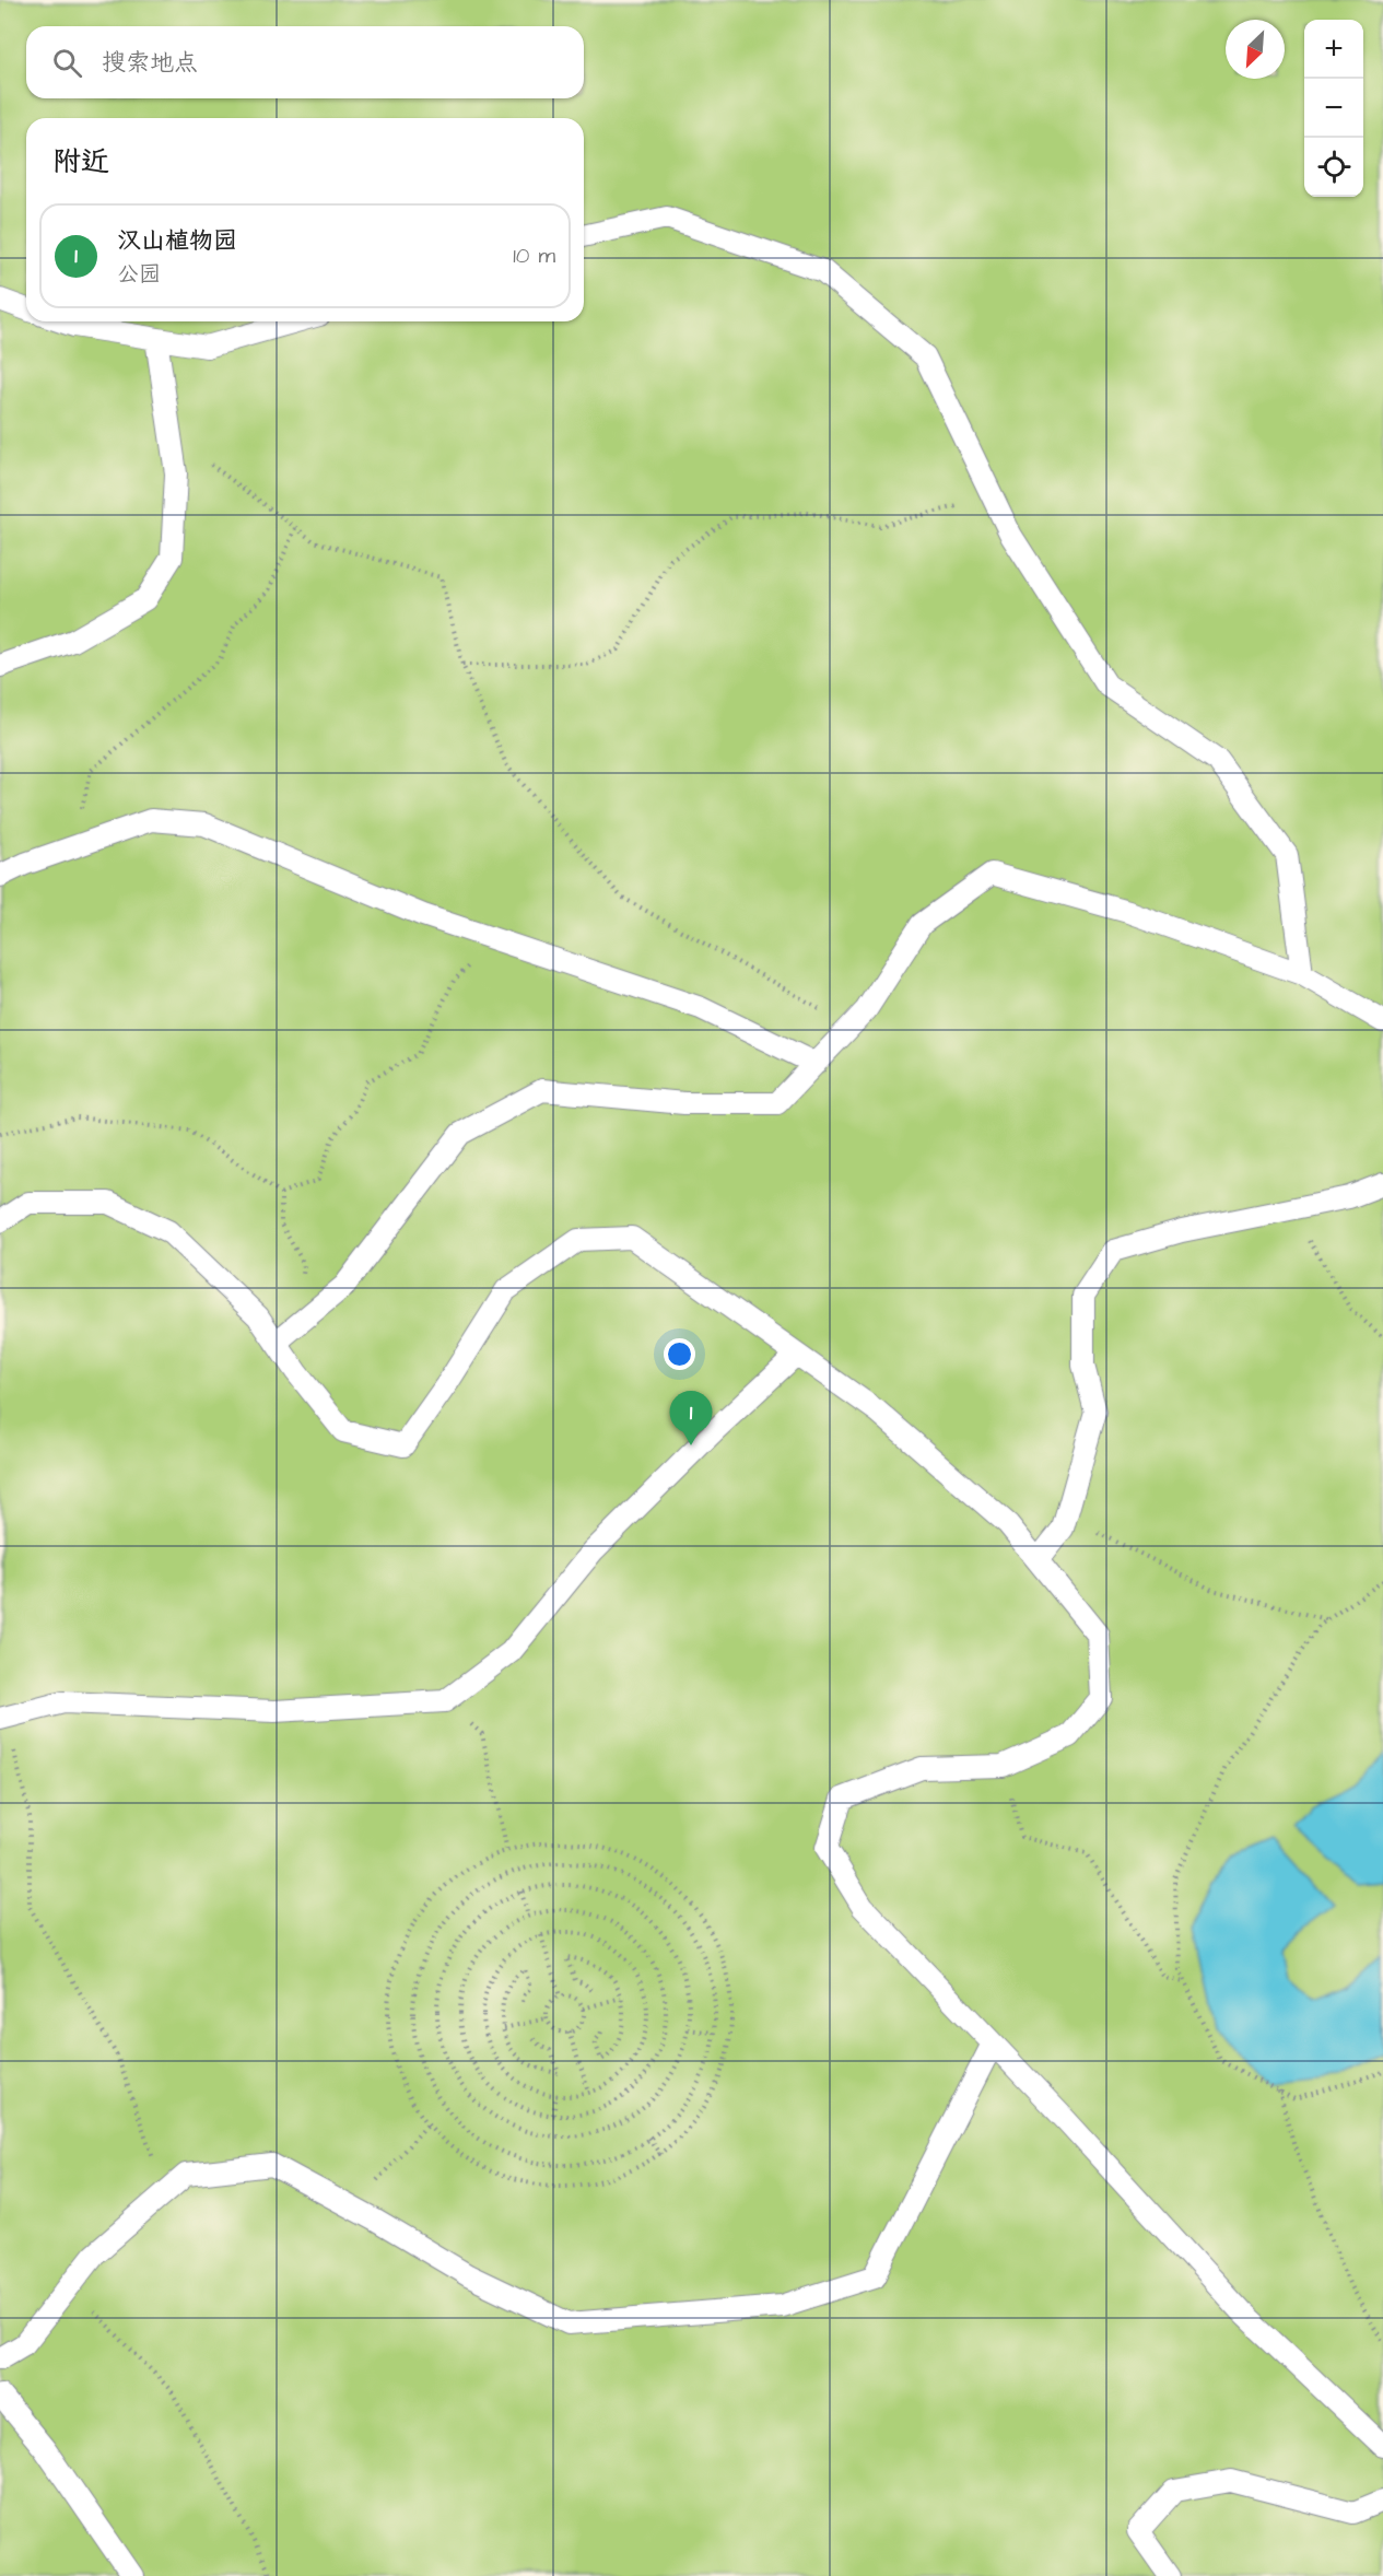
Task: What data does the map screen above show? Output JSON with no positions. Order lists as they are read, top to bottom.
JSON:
{
  "north": "bottom left",
  "page": {
    "map_buttons": ["+", "−"],
    "search": "搜索地点",
    "heading": "附近",
    "list": [
      {
        "mark": "1",
        "name": "汉山植物园",
        "note": "公园",
        "value": "10 m"
      }
    ],
    "pins": "1"
  }
}
